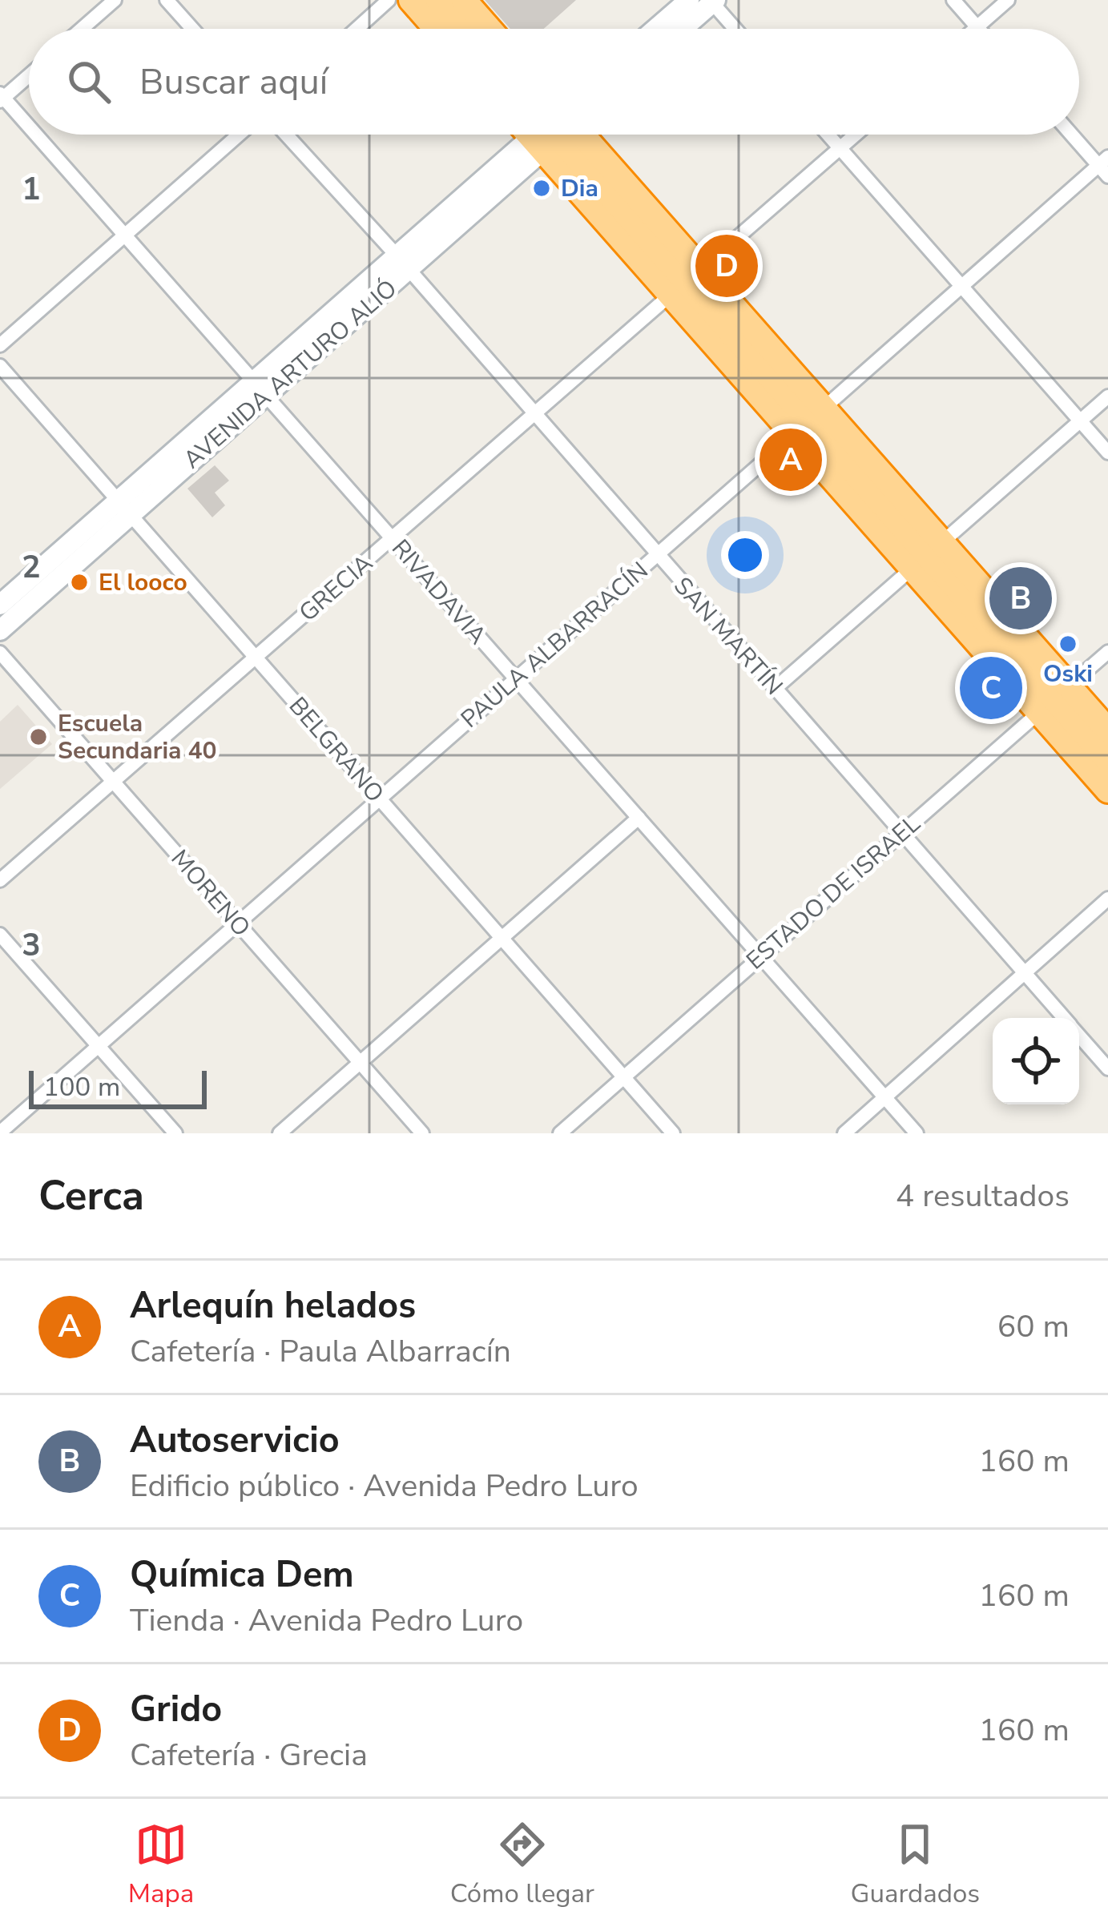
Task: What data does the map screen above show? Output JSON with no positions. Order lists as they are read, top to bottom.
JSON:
{
  "streets": {
    "main road": ["AVENIDA ARTURO ALIÓ"],
    "street": [
      "GRECIA",
      "RIVADAVIA",
      "SAN MARTÍN",
      "PAULA ALBARRACÍN",
      "BELGRANO",
      "ESTADO DE ISRAEL",
      "MORENO"
    ]
  },
  "crossings": [
    ["AVENIDA ARTURO ALIÓ", "RIVADAVIA"],
    ["AVENIDA ARTURO ALIÓ", "SAN MARTÍN"],
    ["AVENIDA ARTURO ALIÓ", "BELGRANO"],
    ["GRECIA", "RIVADAVIA"],
    ["GRECIA", "SAN MARTÍN"],
    ["GRECIA", "BELGRANO"],
    ["GRECIA", "MORENO"],
    ["RIVADAVIA", "PAULA ALBARRACÍN"],
    ["RIVADAVIA", "ESTADO DE ISRAEL"],
    ["SAN MARTÍN", "PAULA ALBARRACÍN"],
    ["SAN MARTÍN", "ESTADO DE ISRAEL"],
    ["PAULA ALBARRACÍN", "BELGRANO"],
    ["PAULA ALBARRACÍN", "MORENO"],
    ["BELGRANO", "ESTADO DE ISRAEL"]
  ],
  "places": [
    "Dia",
    "El looco",
    "Oski",
    "Escuela Secundaria 40"
  ],
  "scale_bar": "100 m",
  "page": {
    "search": "Buscar aquí",
    "pins": [
      "D",
      "A",
      "B",
      "C"
    ],
    "scale": "100 m",
    "heading": ["Cerca", "4 resultados"],
    "list": [
      {
        "mark": "A",
        "name": "Arlequín helados",
        "note": "Cafetería · Paula Albarracín",
        "value": "60 m"
      },
      {
        "mark": "B",
        "name": "Autoservicio",
        "note": "Edificio público · Avenida Pedro Luro",
        "value": "160 m"
      },
      {
        "mark": "C",
        "name": "Química Dem",
        "note": "Tienda · Avenida Pedro Luro",
        "value": "160 m"
      },
      {
        "mark": "D",
        "name": "Grido",
        "note": "Cafetería · Grecia",
        "value": "160 m"
      }
    ],
    "nav": ["Mapa", "Cómo llegar", "Guardados"]
  },
  "grid": {
    "rows": ["1", "2", "3"]
  }
}
